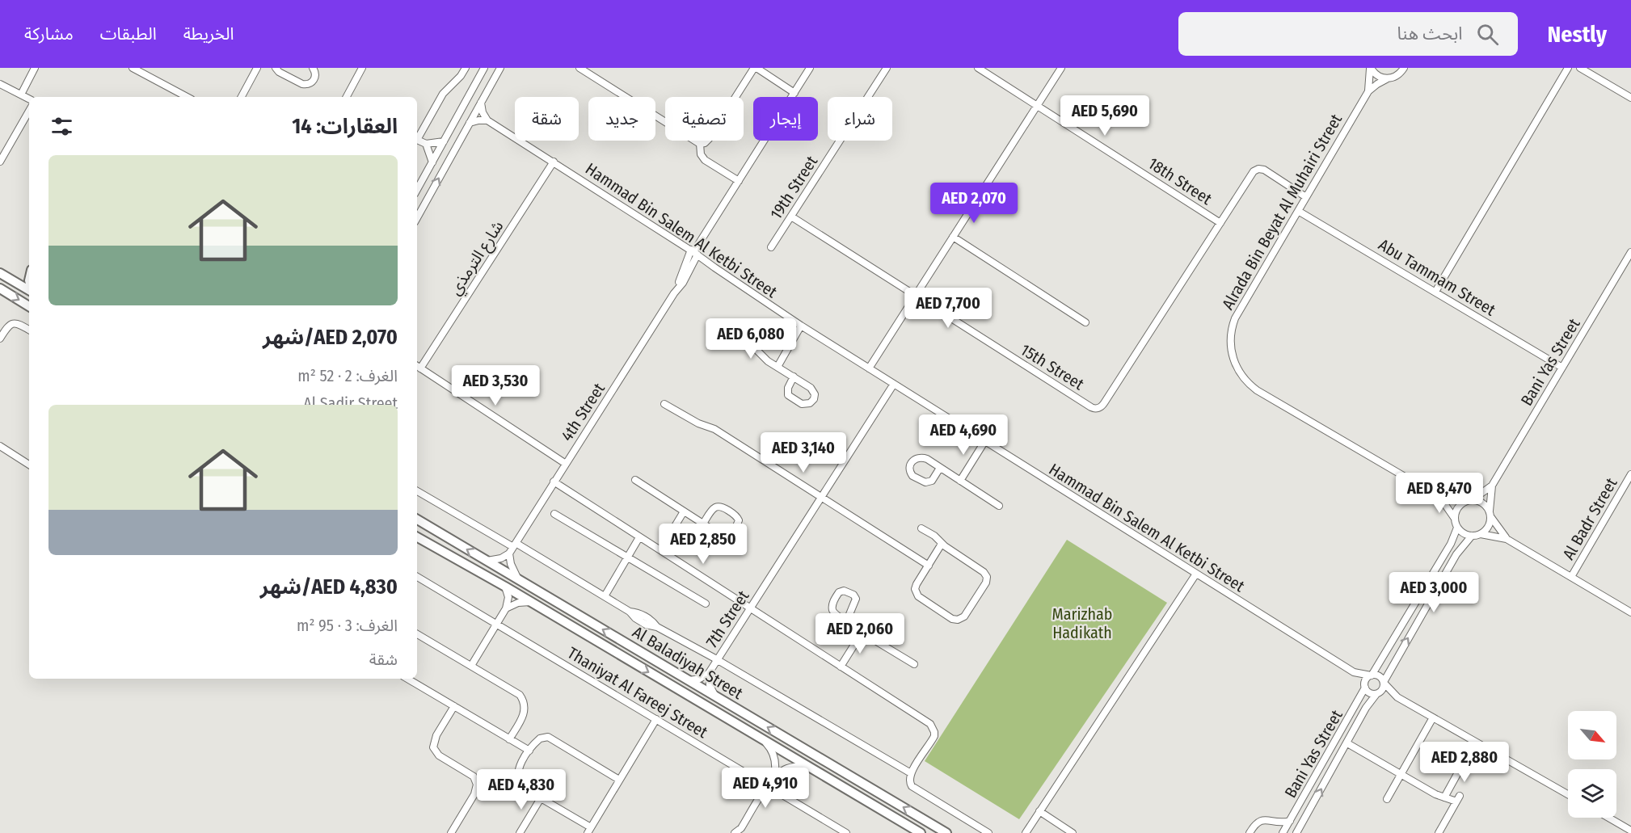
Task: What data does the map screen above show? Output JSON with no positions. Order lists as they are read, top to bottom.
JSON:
{
  "streets": {
    "main road": ["Al Baladiyah Street"],
    "street": [
      "18th Street",
      "19th Street",
      "Alrada Bin Beyat Al Muhairi Street",
      "Hammad Bin Salem Al Ketbi Street",
      "شارع الترمذي",
      "Abu Tammam Street",
      "Bani Yas Street",
      "15th Street",
      "4th Street",
      "Al Badr Street",
      "7th Street",
      "Thaniyat Al Fareej Street"
    ]
  },
  "crossings": [
    ["18th Street", "15th Street"],
    ["19th Street", "15th Street"],
    ["Alrada Bin Beyat Al Muhairi Street", "Abu Tammam Street"],
    ["Alrada Bin Beyat Al Muhairi Street", "Bani Yas Street"],
    ["Hammad Bin Salem Al Ketbi Street", "شارع الترمذي"],
    ["Hammad Bin Salem Al Ketbi Street", "Bani Yas Street"],
    ["Hammad Bin Salem Al Ketbi Street", "4th Street"],
    ["Hammad Bin Salem Al Ketbi Street", "7th Street"],
    ["Abu Tammam Street", "Bani Yas Street"]
  ],
  "parks": ["Marizhab Hadikath"],
  "north": "bottom right",
  "page": {
    "header": "Nestly",
    "search": "ابحث هنا",
    "nav": ["الخريطة", "الطبقات", "مشاركة"],
    "price": [
      "AED 5,690",
      "AED 2,070",
      "AED 7,700",
      "AED 6,080",
      "AED 3,530",
      "AED 4,690",
      "AED 3,140",
      "AED 8,470",
      "AED 2,850",
      "AED 3,000",
      "AED 2,060",
      "AED 2,880",
      "AED 4,910",
      "AED 4,830"
    ],
    "chip": [
      "شراء",
      "إيجار",
      "تصفية",
      "جديد",
      "شقة"
    ],
    "heading": "العقارات: 14",
    "list": [
      {
        "name": "AED 2,070/شهر",
        "note": "الغرف: 2 · 52 m² · Al Sadir Street"
      },
      {
        "name": "AED 4,830/شهر",
        "note": "الغرف: 3 · 95 m² · شقة"
      }
    ]
  }
}
